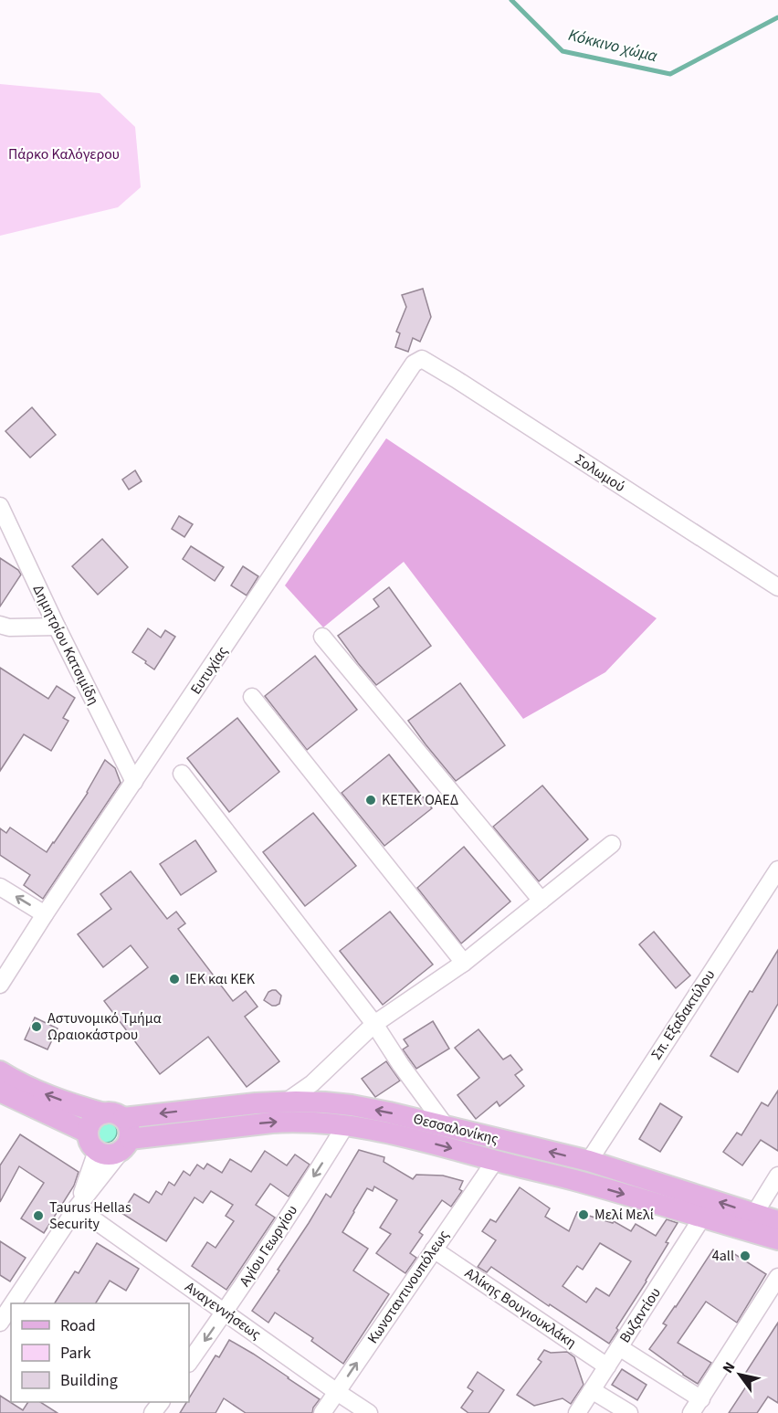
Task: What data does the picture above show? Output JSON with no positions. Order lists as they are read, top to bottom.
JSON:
{
  "streets": {
    "main road": ["Θεσσαλονίκης"],
    "street": [
      "Σολωμού",
      "Δημητρίου Κατσιμίδη",
      "Ευτυχίας",
      "Σπ. Εξαδακτύλου",
      "Αγίου Γεωργίου",
      "Κωνσταντινουπόλεως",
      "Αλίκης Βουγιουκλάκη",
      "Αναγεννήσεως",
      "Βυζαντίου"
    ]
  },
  "crossings": [
    ["Σολωμού", "Ευτυχίας"],
    ["Δημητρίου Κατσιμίδη", "Ευτυχίας"],
    ["Σπ. Εξαδακτύλου", "Θεσσαλονίκης"],
    ["Θεσσαλονίκης", "Αγίου Γεωργίου"],
    ["Θεσσαλονίκης", "Κωνσταντινουπόλεως"],
    ["Θεσσαλονίκης", "Βυζαντίου"],
    ["Αγίου Γεωργίου", "Αναγεννήσεως"],
    ["Κωνσταντινουπόλεως", "Αλίκης Βουγιουκλάκη"],
    ["Κωνσταντινουπόλεως", "Αναγεννήσεως"],
    ["Αλίκης Βουγιουκλάκη", "Βυζαντίου"]
  ],
  "one_way": ["Αγίου Γεωργίου", "Κωνσταντινουπόλεως"],
  "water": ["Κόκκινο χώμα"],
  "parks": ["Πάρκο Καλόγερου"],
  "places": [
    "ΚΕΤΕΚ ΟΑΕΔ",
    "ΙΕΚ και ΚΕΚ",
    "Αστυνομικό Τμήμα Ωραιοκάστρου",
    "Μελί Μελί",
    "Taurus Hellas Security",
    "4all"
  ],
  "legend": ["Road", "Park", "Building"],
  "north": "top left"
}
